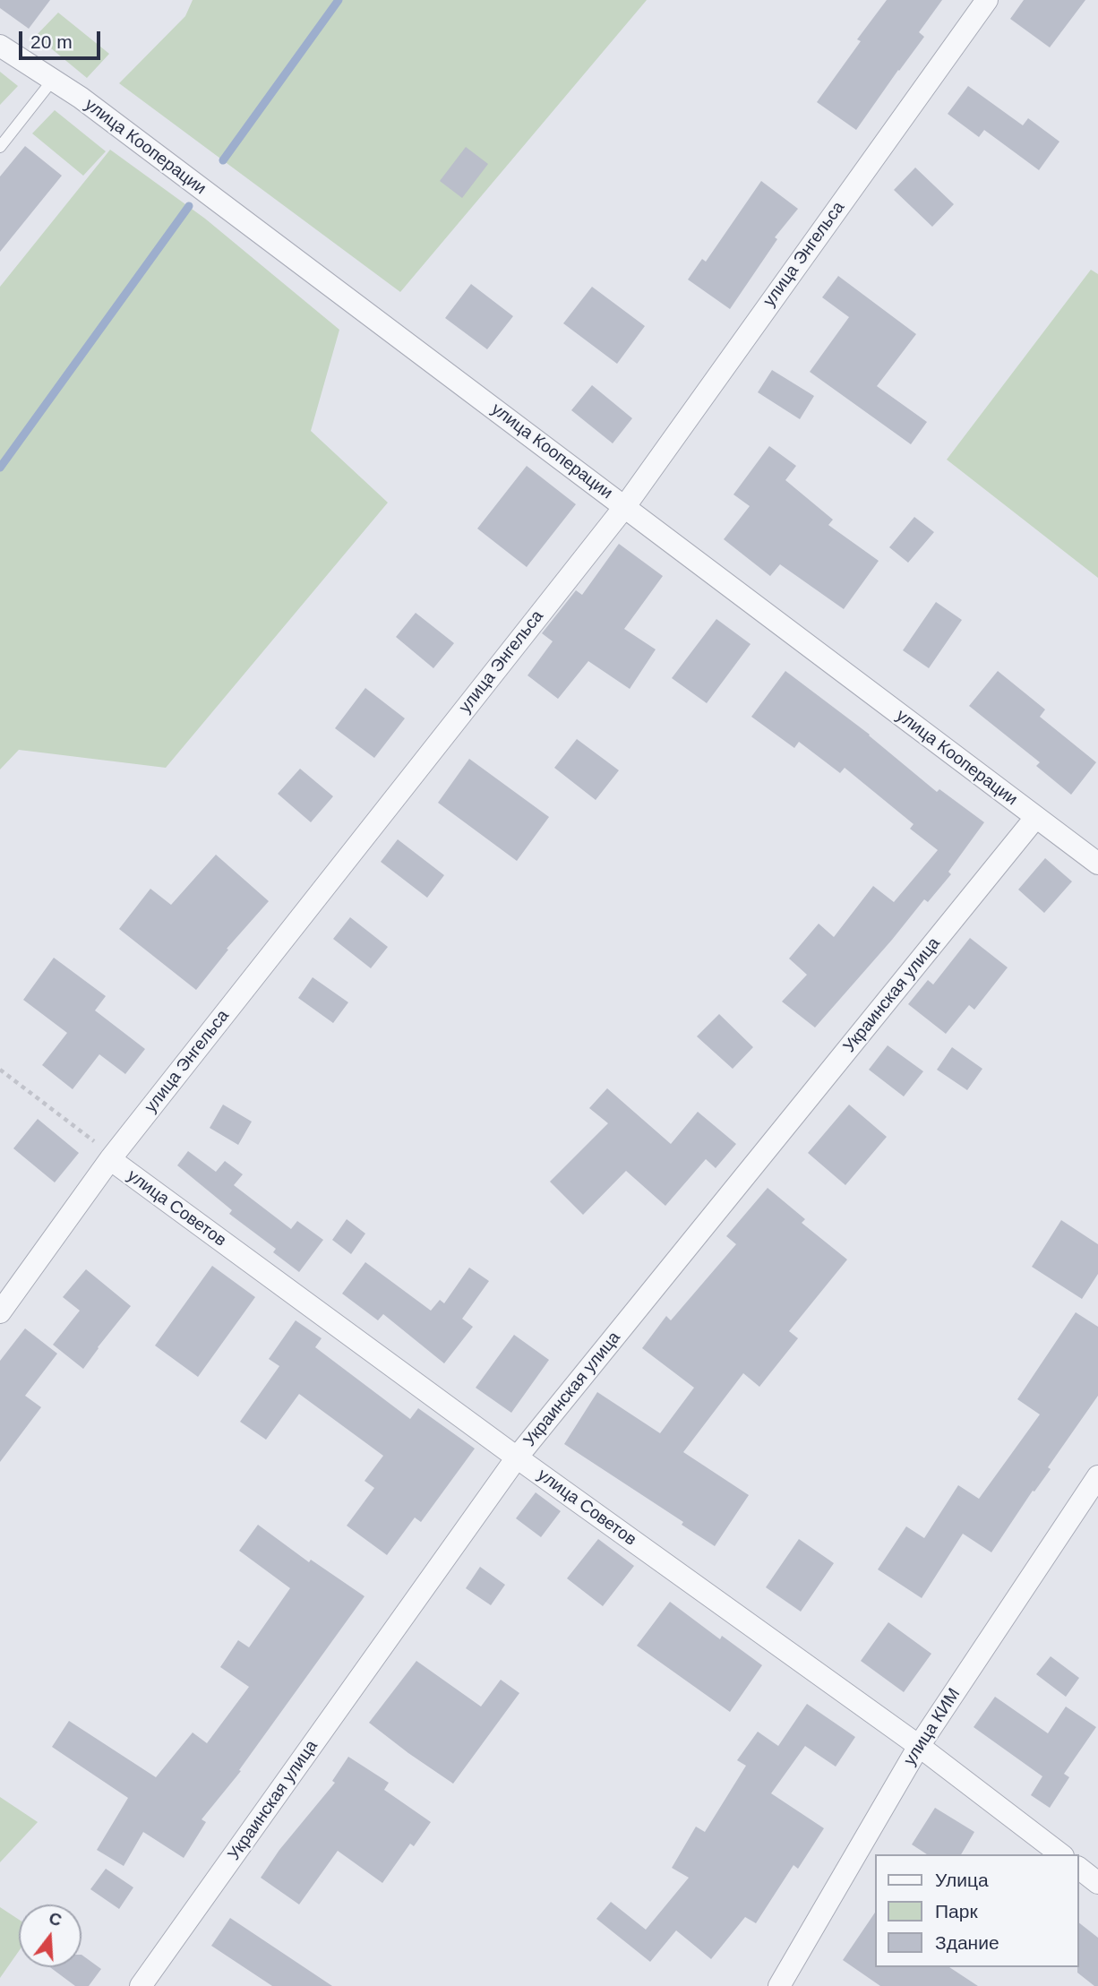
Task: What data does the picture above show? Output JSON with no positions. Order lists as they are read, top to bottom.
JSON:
{
  "streets": {
    "street": [
      "улица Кооперации",
      "улица Энгельса",
      "Украинская улица",
      "улица Советов",
      "улица КИМ"
    ]
  },
  "crossings": [
    ["улица Кооперации", "улица Энгельса"],
    ["улица Кооперации", "Украинская улица"],
    ["улица Энгельса", "улица Советов"],
    ["Украинская улица", "улица Советов"],
    ["улица Советов", "улица КИМ"]
  ],
  "legend": ["Улица", "Парк", "Здание"],
  "scale_bar": "20 m",
  "north": "top"
}
